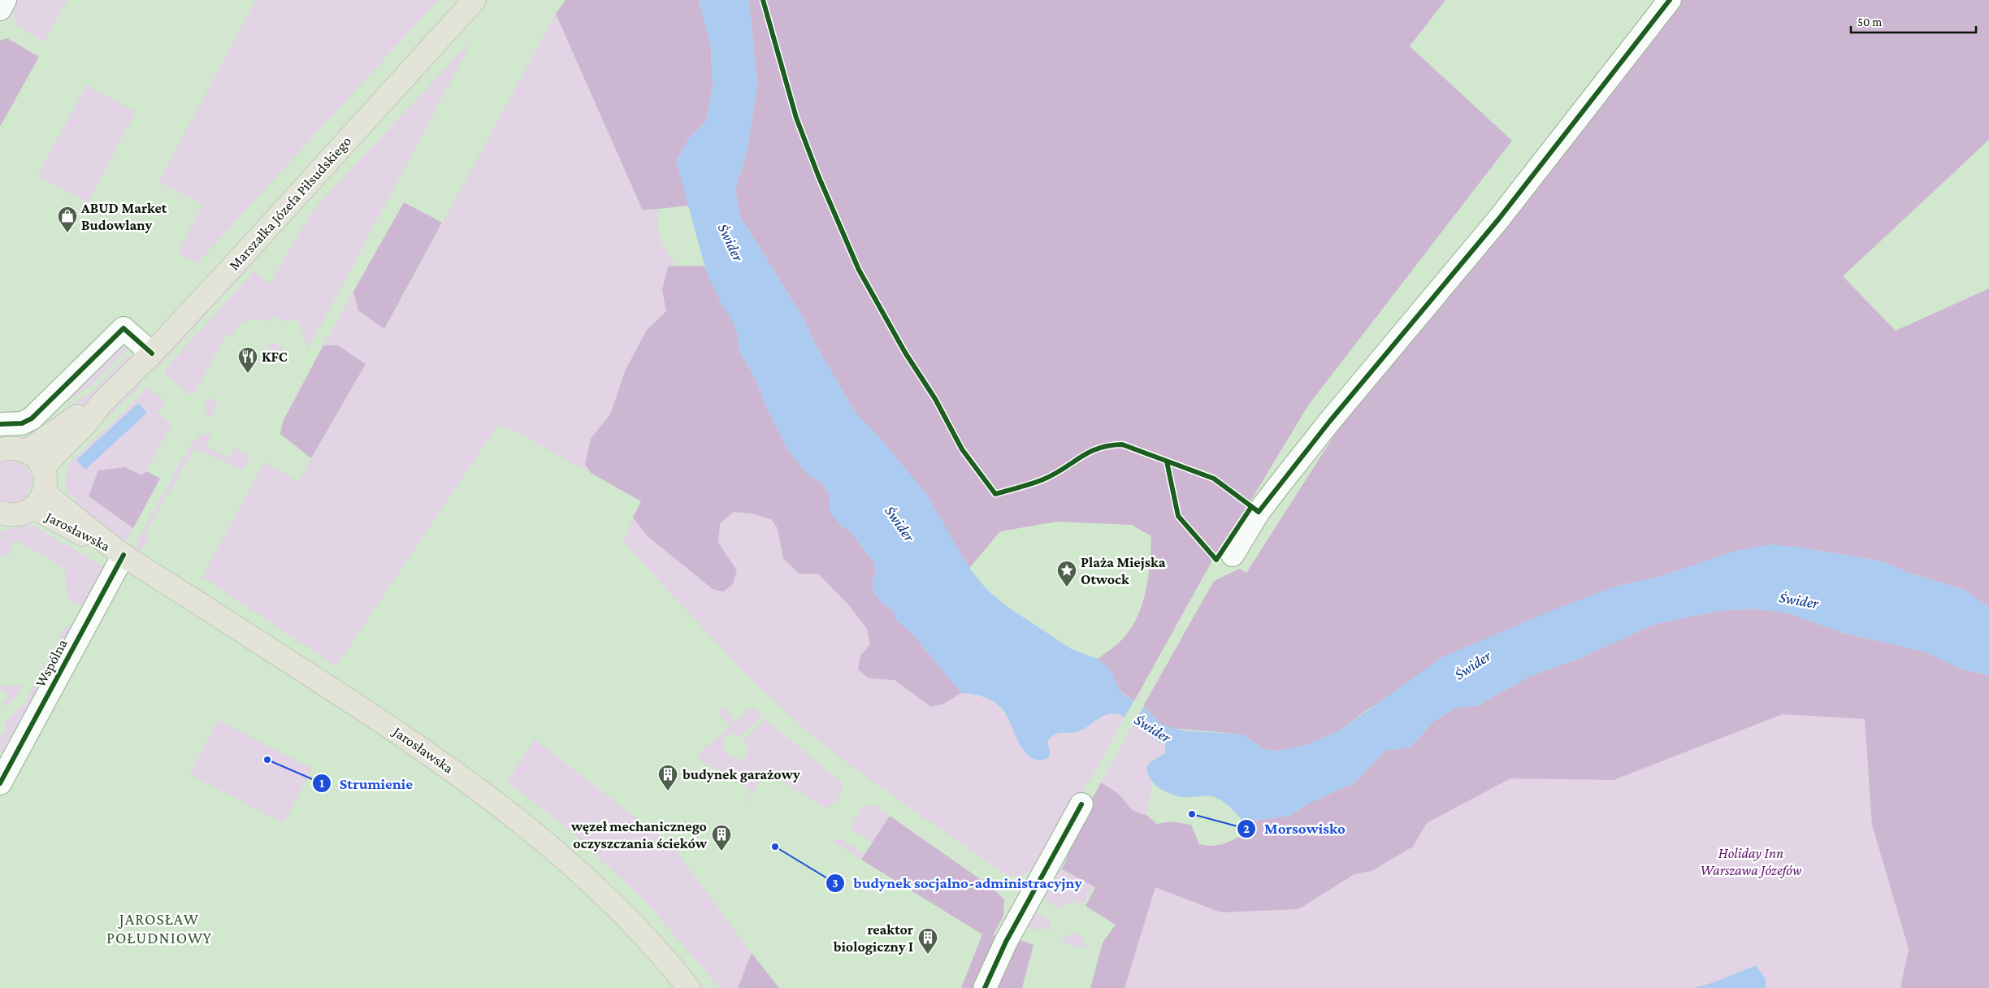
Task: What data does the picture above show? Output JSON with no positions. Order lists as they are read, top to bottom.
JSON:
{
  "streets": {
    "main road": ["Marszałka Józefa Piłsudskiego", "Jarosławska"],
    "street": ["Wspólna"]
  },
  "crossings": [
    ["Jarosławska", "Wspólna"]
  ],
  "districts": ["JAROSŁAW POŁUDNIOWY"],
  "water": ["Świder"],
  "parks": ["Holiday Inn Warszawa Józefów"],
  "places": {
    "shop": ["ABUD Market Budowlany"],
    "restaurant": ["KFC"],
    "place": ["Plaża Miejska Otwock"],
    "other": ["Strumienie", "Morsowisko", "budynek socjalno-administracyjny"],
    "building": ["budynek garażowy", "węzeł mechanicznego oczyszczania ścieków", "reaktor biologiczny I"]
  },
  "scale_bar": "50 m"
}
